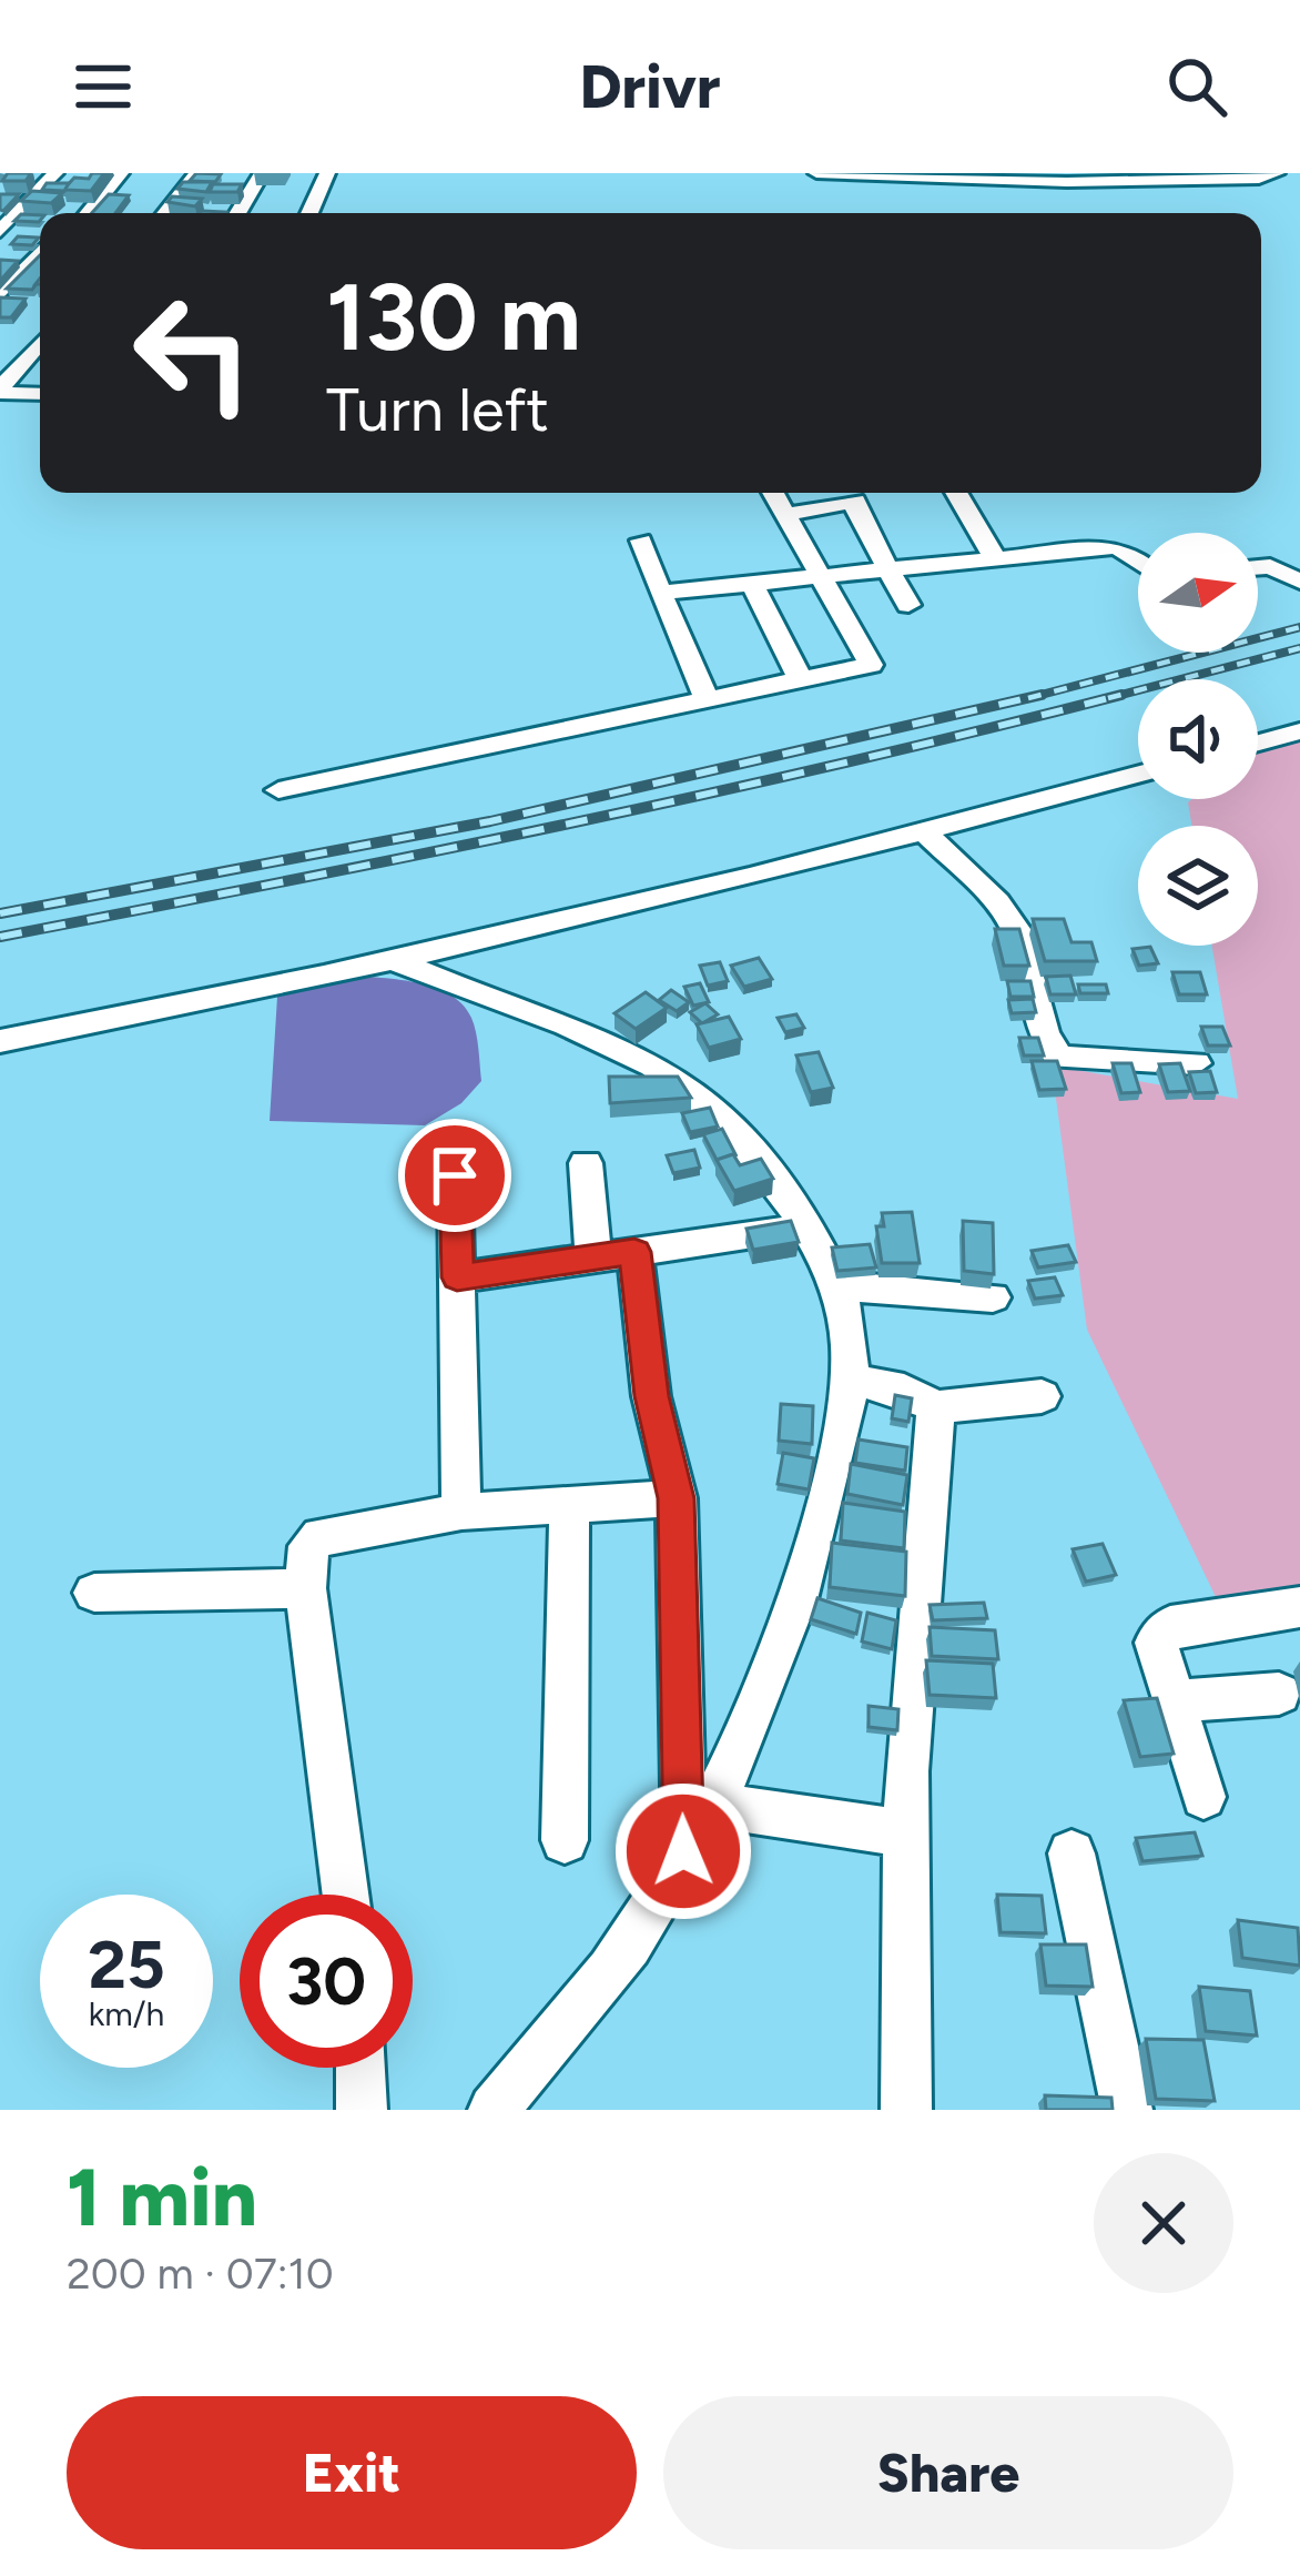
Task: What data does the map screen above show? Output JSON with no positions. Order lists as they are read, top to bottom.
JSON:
{
  "north": "right",
  "page": {
    "header": "Drivr",
    "turn": ["130 m", "Turn left"],
    "speed": "25 km/h",
    "limit": "30",
    "heading": ["1 min", "200 m · 07:10"],
    "buttons": ["Exit", "Share"]
  }
}
